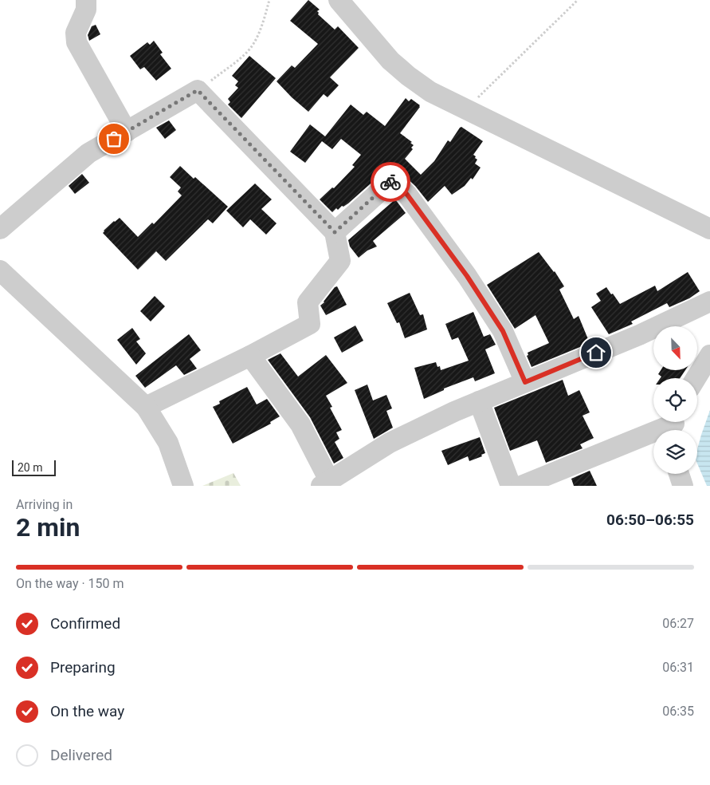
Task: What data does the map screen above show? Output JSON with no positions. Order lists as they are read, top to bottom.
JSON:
{
  "scale_bar": "20 m",
  "north": "bottom right",
  "page": {
    "scale": "20 m",
    "heading": ["2 min", "Arriving in", "06:50–06:55"],
    "bar": "On the way · 150 m",
    "list": [
      ["Confirmed", "06:27"],
      ["Preparing", "06:31"],
      ["On the way", "06:35"],
      "Delivered"
    ]
  }
}
